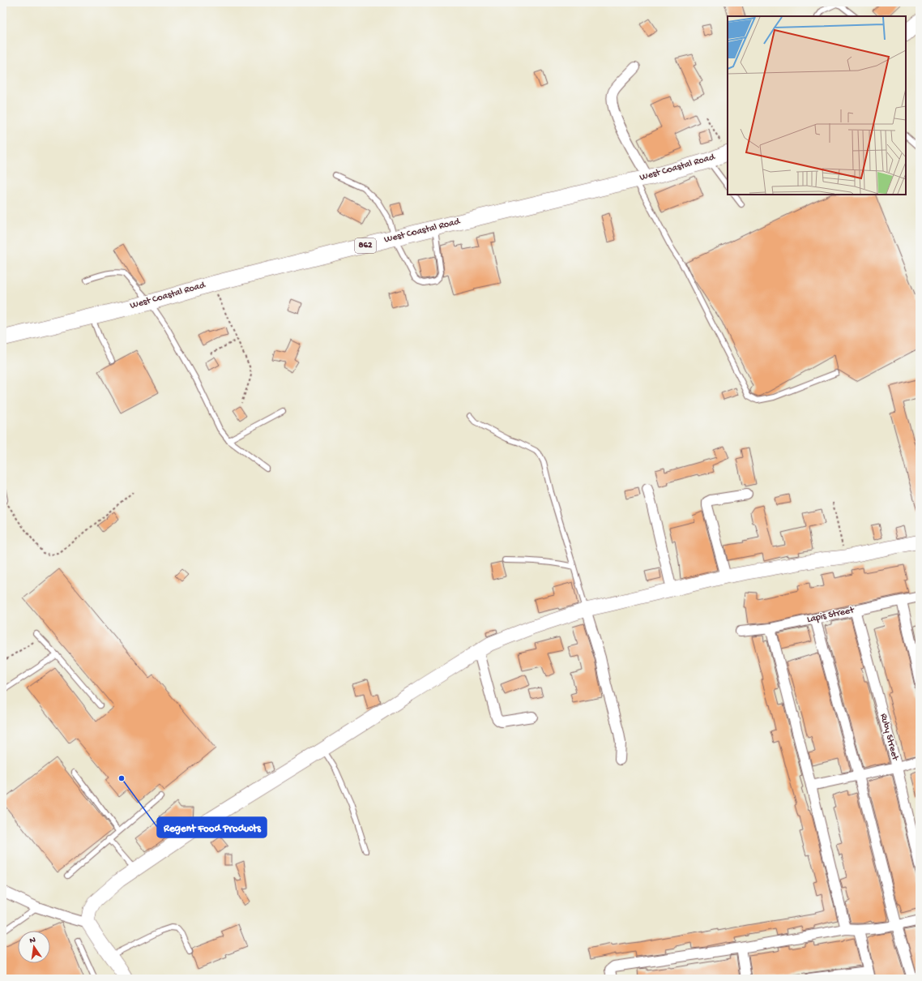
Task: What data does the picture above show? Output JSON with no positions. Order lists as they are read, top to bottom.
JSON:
{
  "streets": {
    "main road": ["West Coastal Road", "862"],
    "street": ["Lapis Street", "Ruby Street"]
  },
  "crossings": [
    ["Lapis Street", "Ruby Street"]
  ],
  "places": ["Regent Food Products"],
  "north": "top"
}
